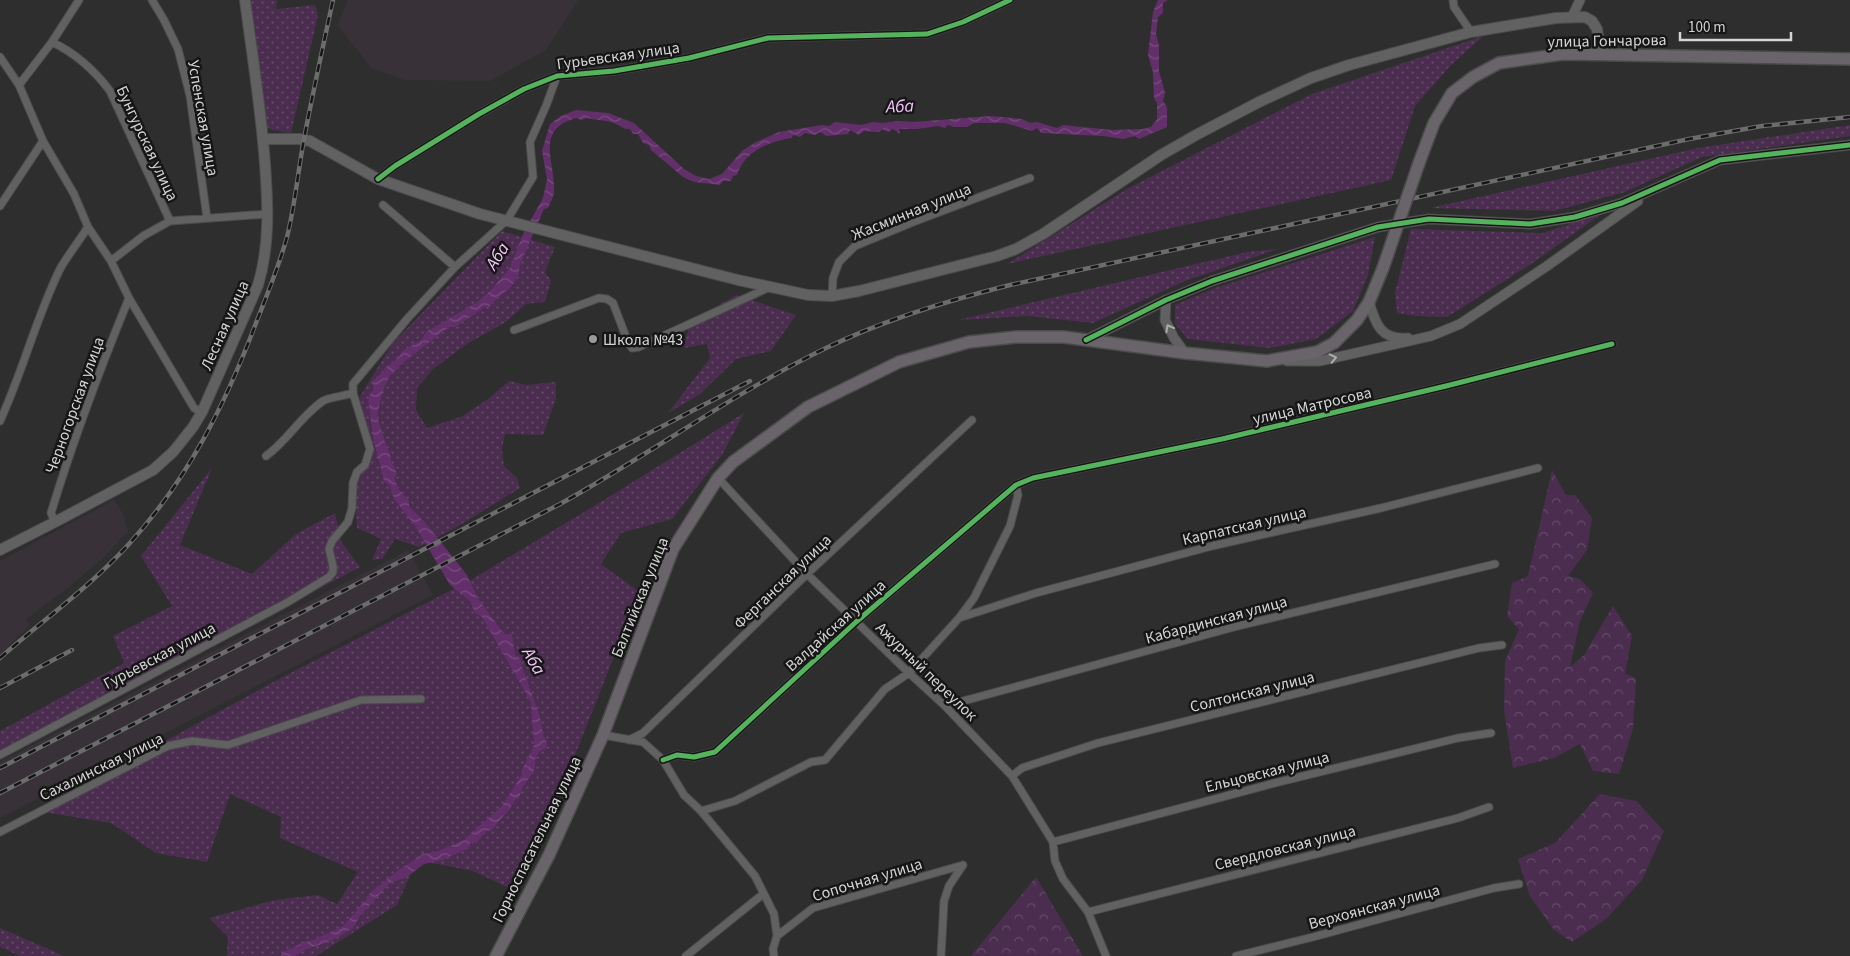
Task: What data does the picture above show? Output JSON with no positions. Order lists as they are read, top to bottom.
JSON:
{
  "streets": {
    "main road": [
      "улица Гончарова",
      "Лесная улица",
      "Балтийская улица",
      "Горноспасательная улица"
    ],
    "street": [
      "Гурьевская улица",
      "Успенская улица",
      "Бунгурская улица",
      "Жасминная улица",
      "Черногорская улица",
      "улица Матросова",
      "Карпатская улица",
      "Ферганская улица",
      "Кабардинская улица",
      "Валдайская улица",
      "Ажурный переулок",
      "Солтонская улица",
      "Сахалинская улица",
      "Ельцовская улица",
      "Свердловская улица",
      "Сопочная улица",
      "Верхоянская улица"
    ]
  },
  "crossings": [
    ["улица Гончарова", "Балтийская улица"],
    ["Успенская улица", "Бунгурская улица"],
    ["Бунгурская улица", "Лесная улица"],
    ["Лесная улица", "Черногорская улица"],
    ["улица Матросова", "Карпатская улица"],
    ["улица Матросова", "Валдайская улица"],
    ["Карпатская улица", "Валдайская улица"],
    ["Карпатская улица", "Ажурный переулок"],
    ["Ферганская улица", "Ажурный переулок"],
    ["Балтийская улица", "Ажурный переулок"],
    ["Балтийская улица", "Горноспасательная улица"],
    ["Кабардинская улица", "Ажурный переулок"],
    ["Валдайская улица", "Ажурный переулок"],
    ["Ажурный переулок", "Солтонская улица"],
    ["Ажурный переулок", "Ельцовская улица"],
    ["Ажурный переулок", "Свердловская улица"]
  ],
  "water": ["Аба"],
  "places": ["Школа №43"],
  "scale_bar": "100 m"
}
